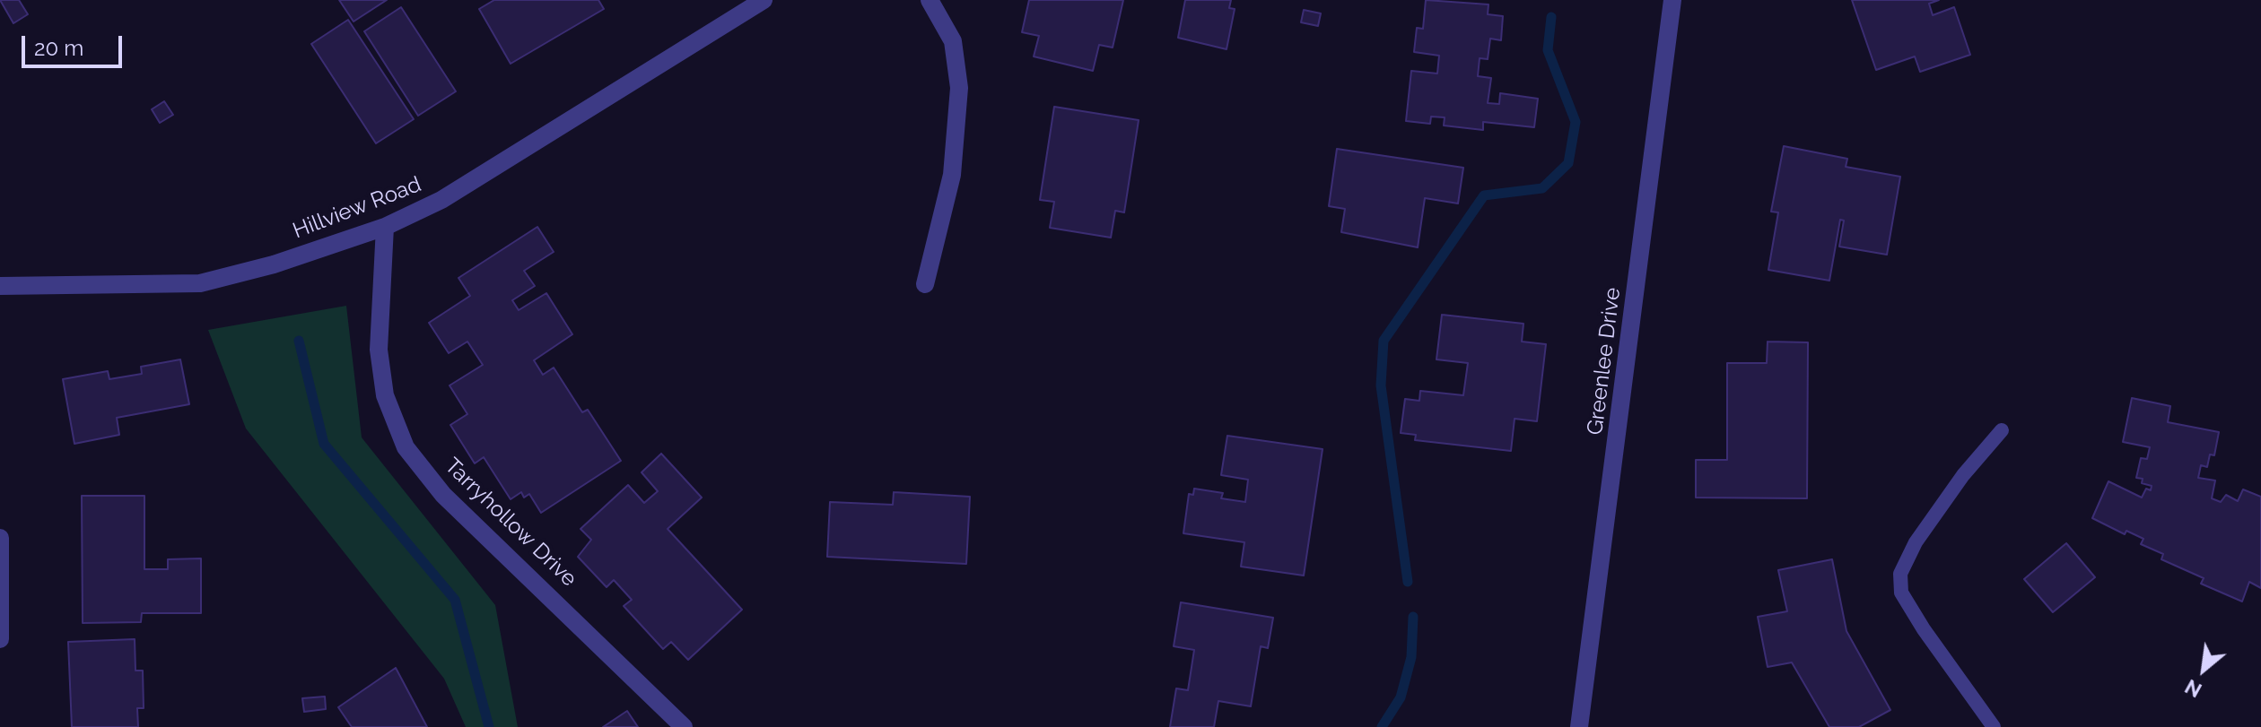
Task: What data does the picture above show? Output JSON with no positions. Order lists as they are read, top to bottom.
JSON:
{
  "streets": {
    "street": ["Hillview Road", "Greenlee Drive", "Tarryhollow Drive"]
  },
  "crossings": [
    ["Hillview Road", "Tarryhollow Drive"]
  ],
  "scale_bar": "20 m",
  "north": "bottom left"
}
